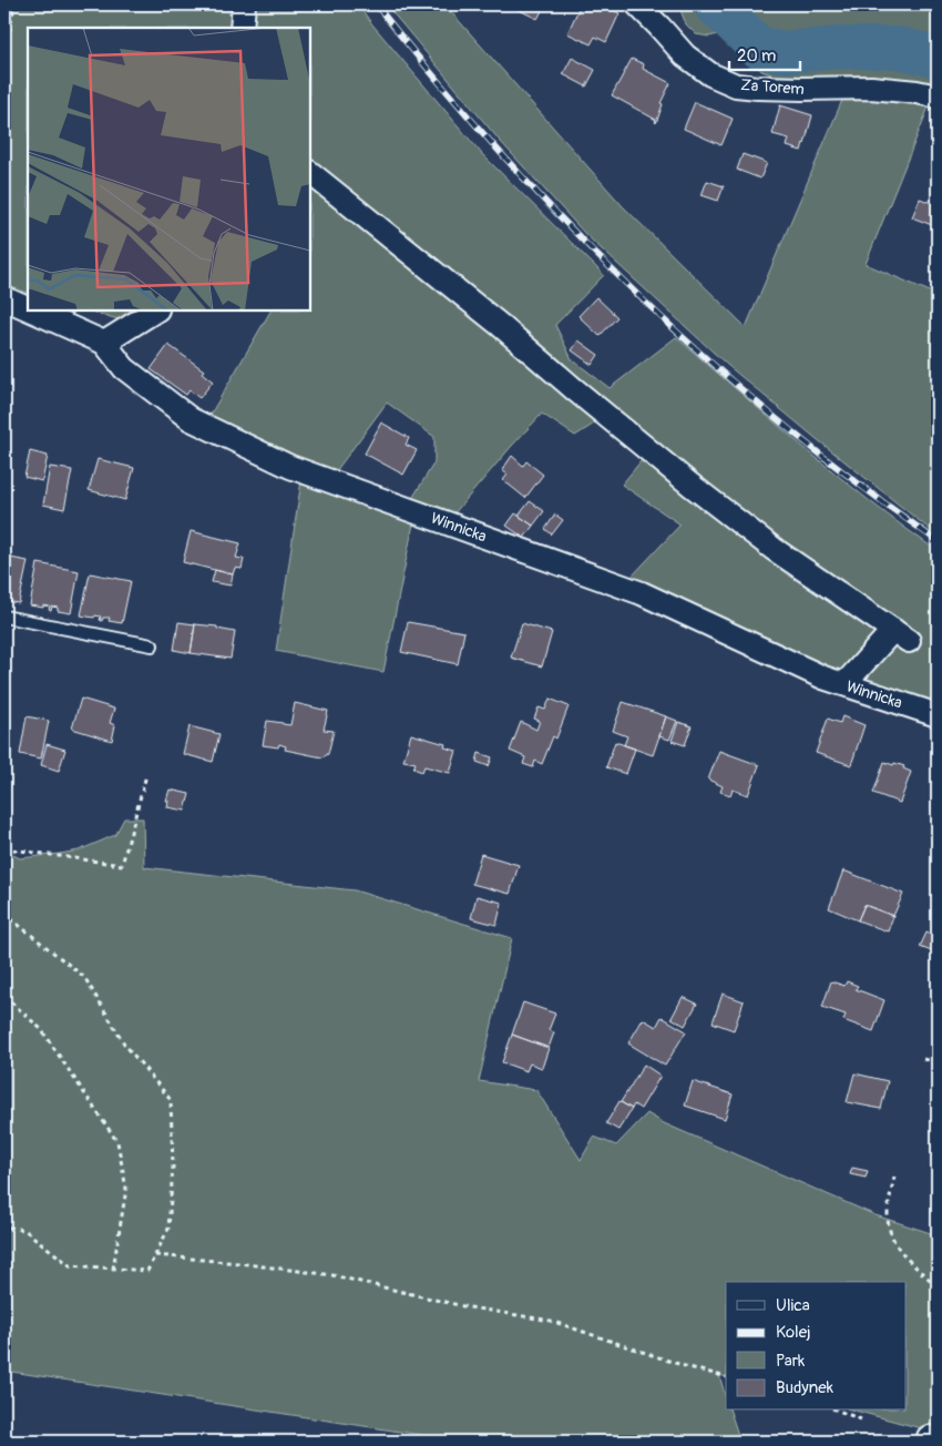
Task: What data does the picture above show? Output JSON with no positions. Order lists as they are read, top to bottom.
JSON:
{
  "streets": {
    "street": ["Za Torem", "Winnicka"]
  },
  "legend": [
    "Ulica",
    "Kolej",
    "Park",
    "Budynek"
  ],
  "scale_bar": "20 m"
}
